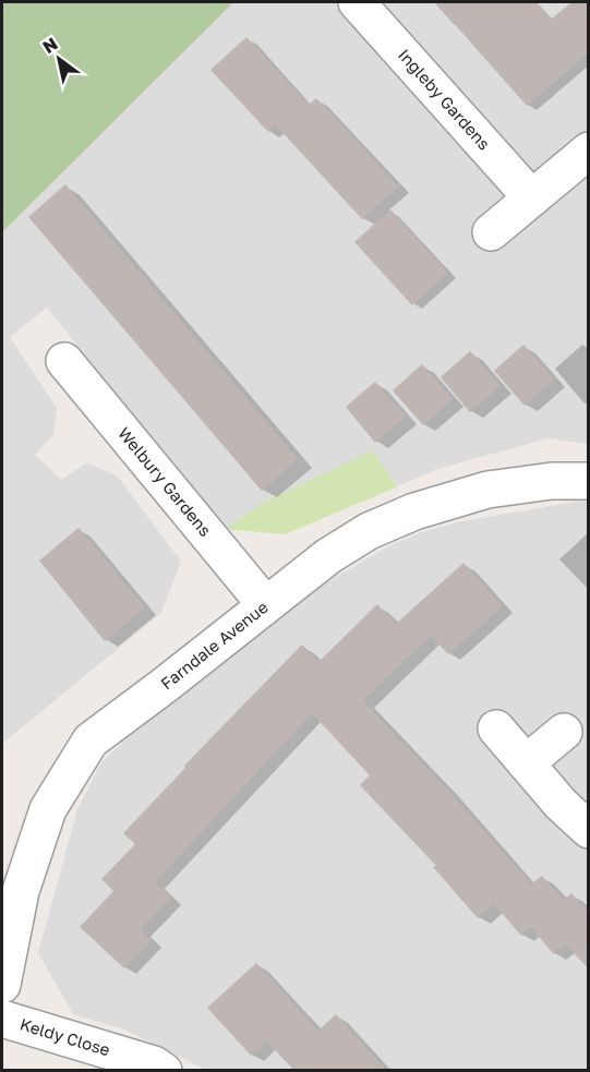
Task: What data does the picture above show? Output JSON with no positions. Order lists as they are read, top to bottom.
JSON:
{
  "streets": {
    "street": [
      "Ingleby Gardens",
      "Welbury Gardens",
      "Farndale Avenue",
      "Keldy Close"
    ]
  },
  "crossings": [
    ["Welbury Gardens", "Farndale Avenue"]
  ],
  "north": "top left"
}
